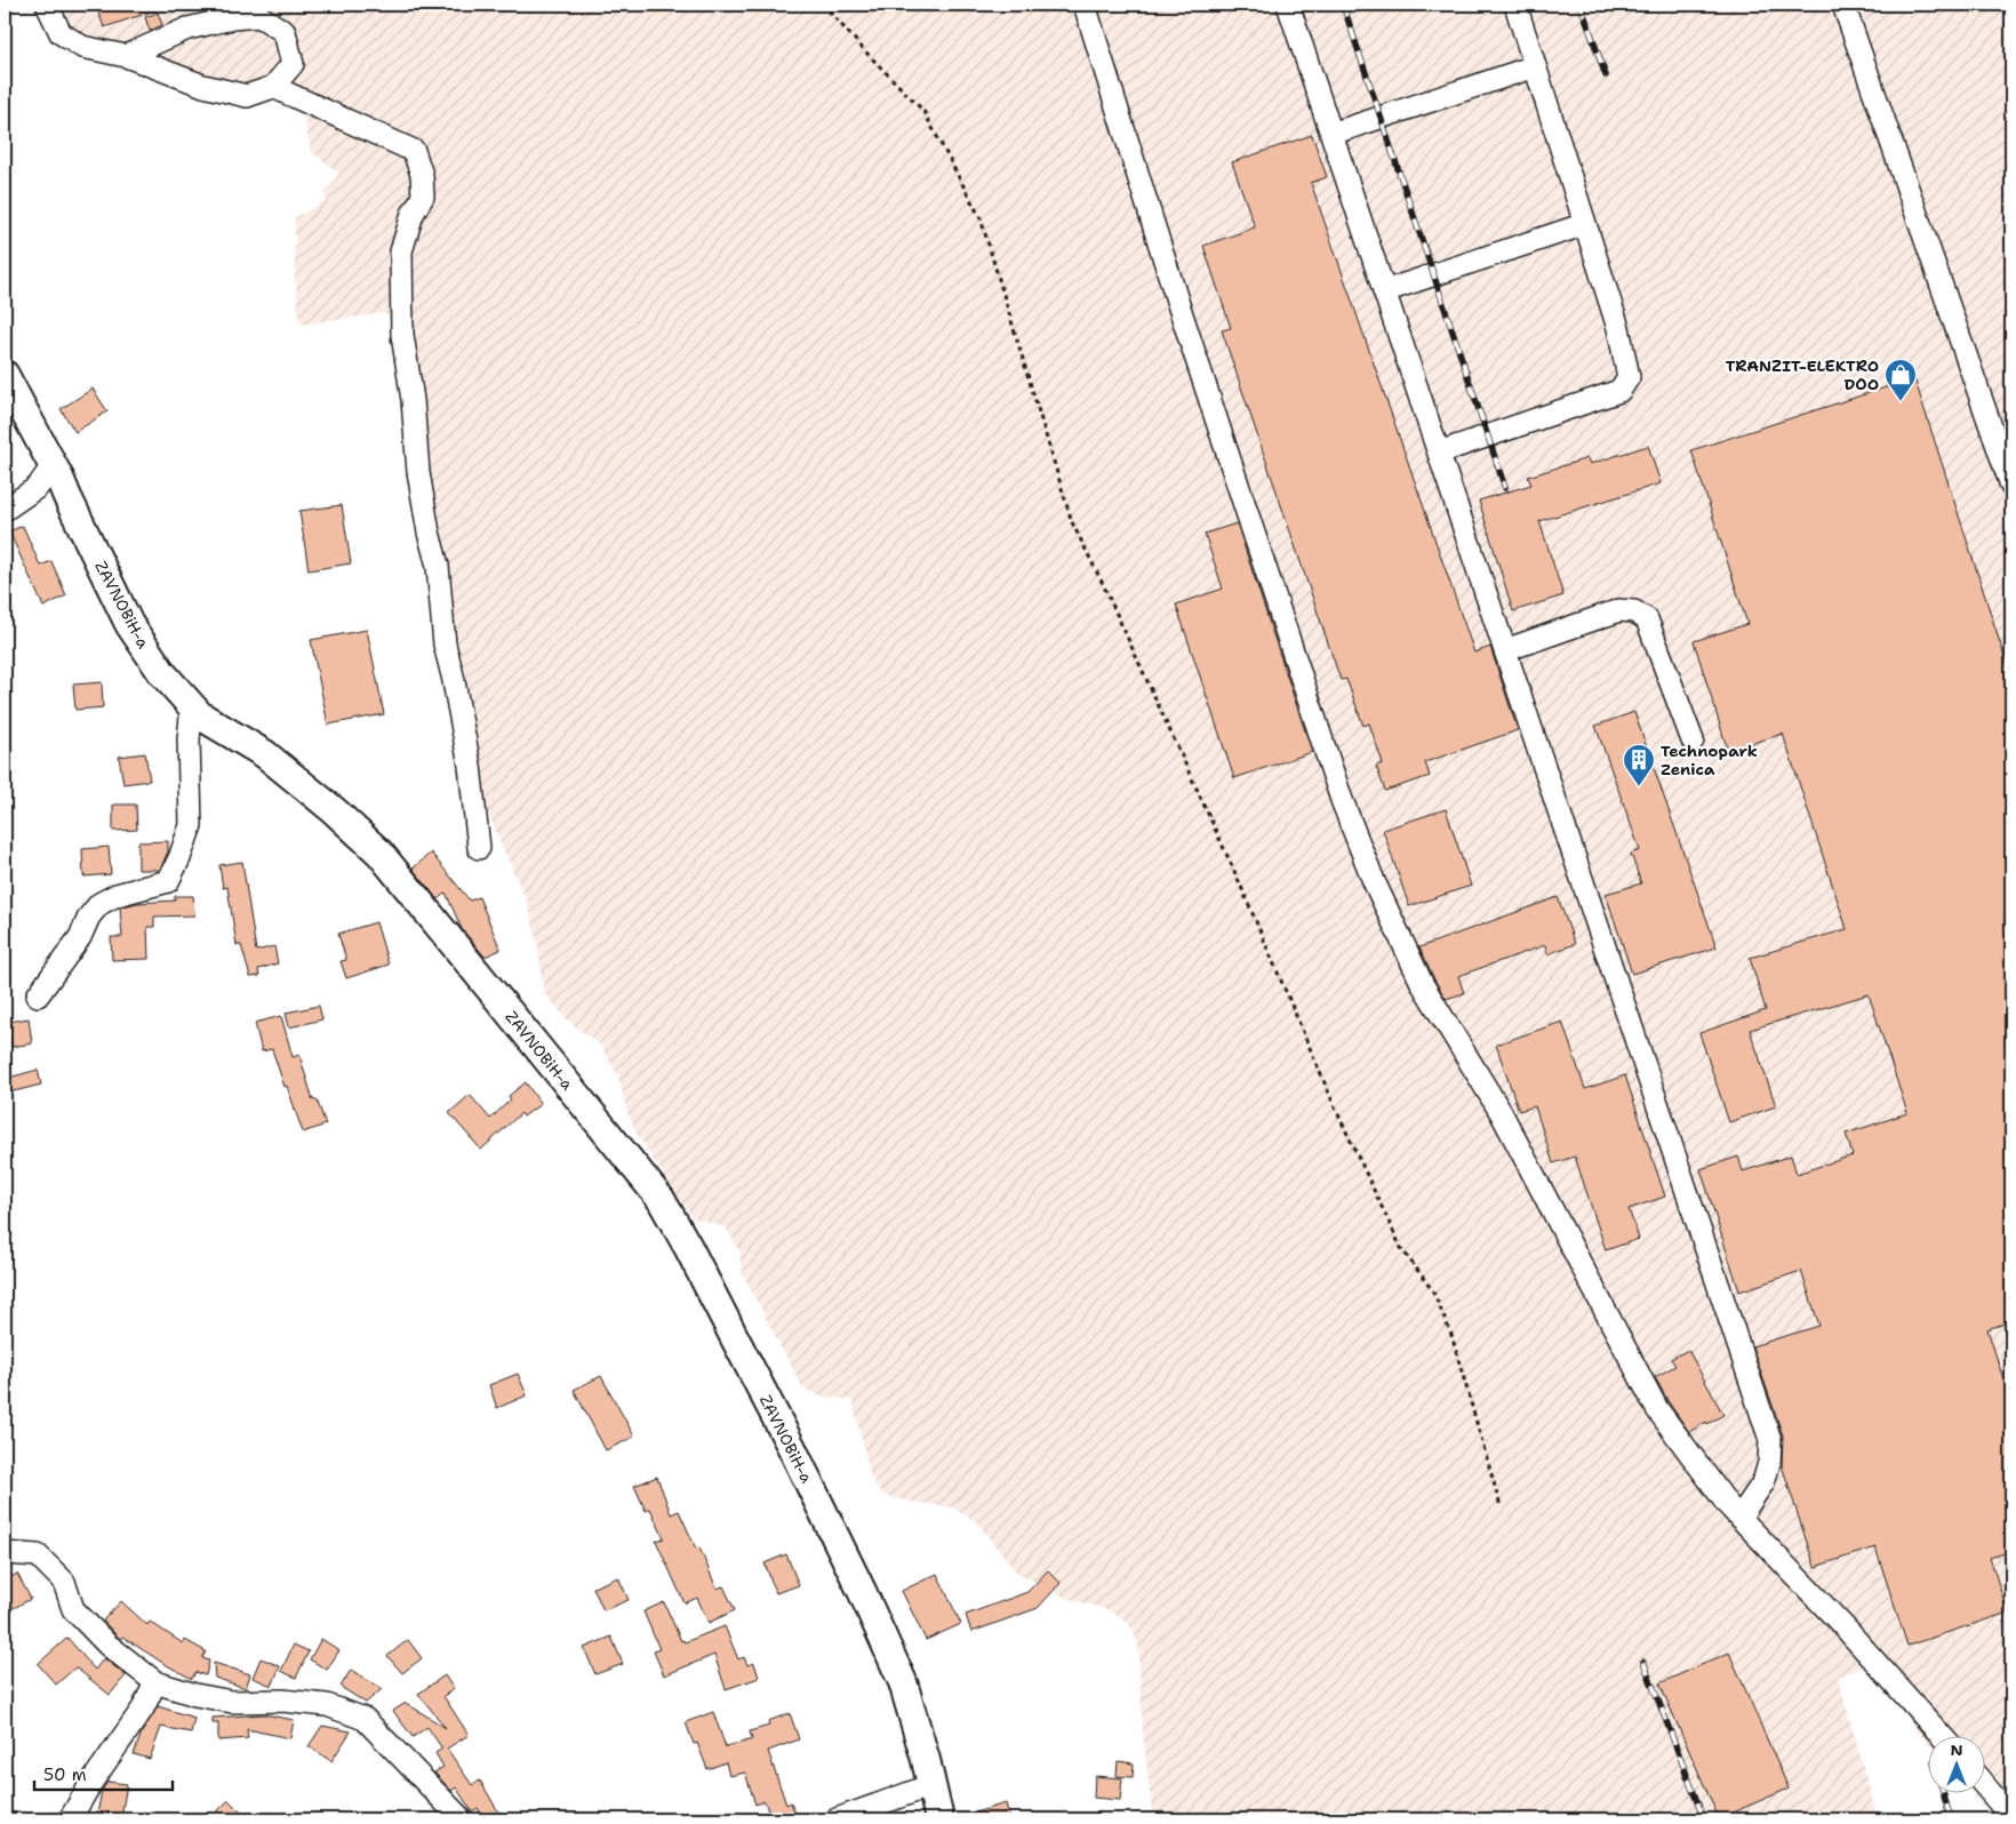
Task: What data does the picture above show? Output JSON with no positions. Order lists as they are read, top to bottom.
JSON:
{
  "streets": {
    "main road": ["ZAVNOBiH-a"]
  },
  "places": {
    "shop": ["TRANZIT-ELEKTRO DOO"],
    "building": ["Technopark Zenica"]
  },
  "scale_bar": "50 m",
  "north": "top"
}
